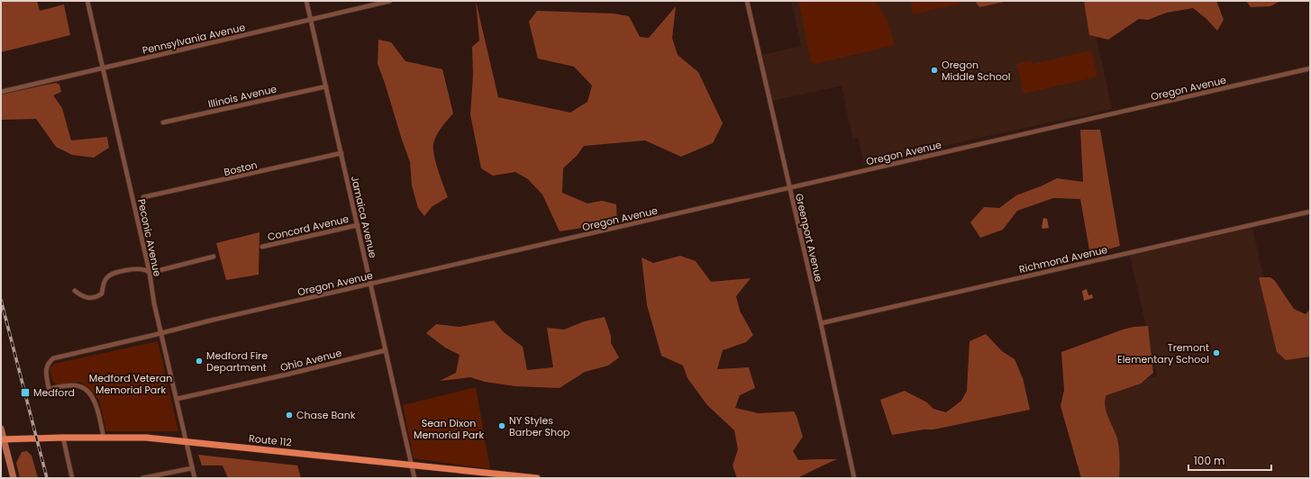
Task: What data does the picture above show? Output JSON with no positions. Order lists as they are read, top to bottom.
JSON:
{
  "streets": {
    "main road": ["Route 112"],
    "street": [
      "Pennsylvania Avenue",
      "Oregon Avenue",
      "Illinois Avenue",
      "Boston",
      "Jamaica Avenue",
      "Concord Avenue",
      "Peconic Avenue",
      "Greenport Avenue",
      "Richmond Avenue",
      "Ohio Avenue"
    ]
  },
  "crossings": [
    ["Pennsylvania Avenue", "Jamaica Avenue"],
    ["Pennsylvania Avenue", "Peconic Avenue"],
    ["Oregon Avenue", "Jamaica Avenue"],
    ["Oregon Avenue", "Peconic Avenue"],
    ["Oregon Avenue", "Greenport Avenue"],
    ["Oregon Avenue", "Route 112"],
    ["Illinois Avenue", "Jamaica Avenue"],
    ["Boston", "Jamaica Avenue"],
    ["Jamaica Avenue", "Concord Avenue"],
    ["Jamaica Avenue", "Ohio Avenue"],
    ["Jamaica Avenue", "Route 112"],
    ["Peconic Avenue", "Ohio Avenue"],
    ["Peconic Avenue", "Route 112"],
    ["Greenport Avenue", "Richmond Avenue"]
  ],
  "parks": ["Medford Veteran Memorial Park", "Sean Dixon Memorial Park"],
  "places": {
    "other": [
      "Oregon Middle School",
      "Tremont Elementary School",
      "Medford Fire Department",
      "Chase Bank",
      "NY Styles Barber Shop"
    ],
    "transit": ["Medford"]
  },
  "scale_bar": "100 m"
}
